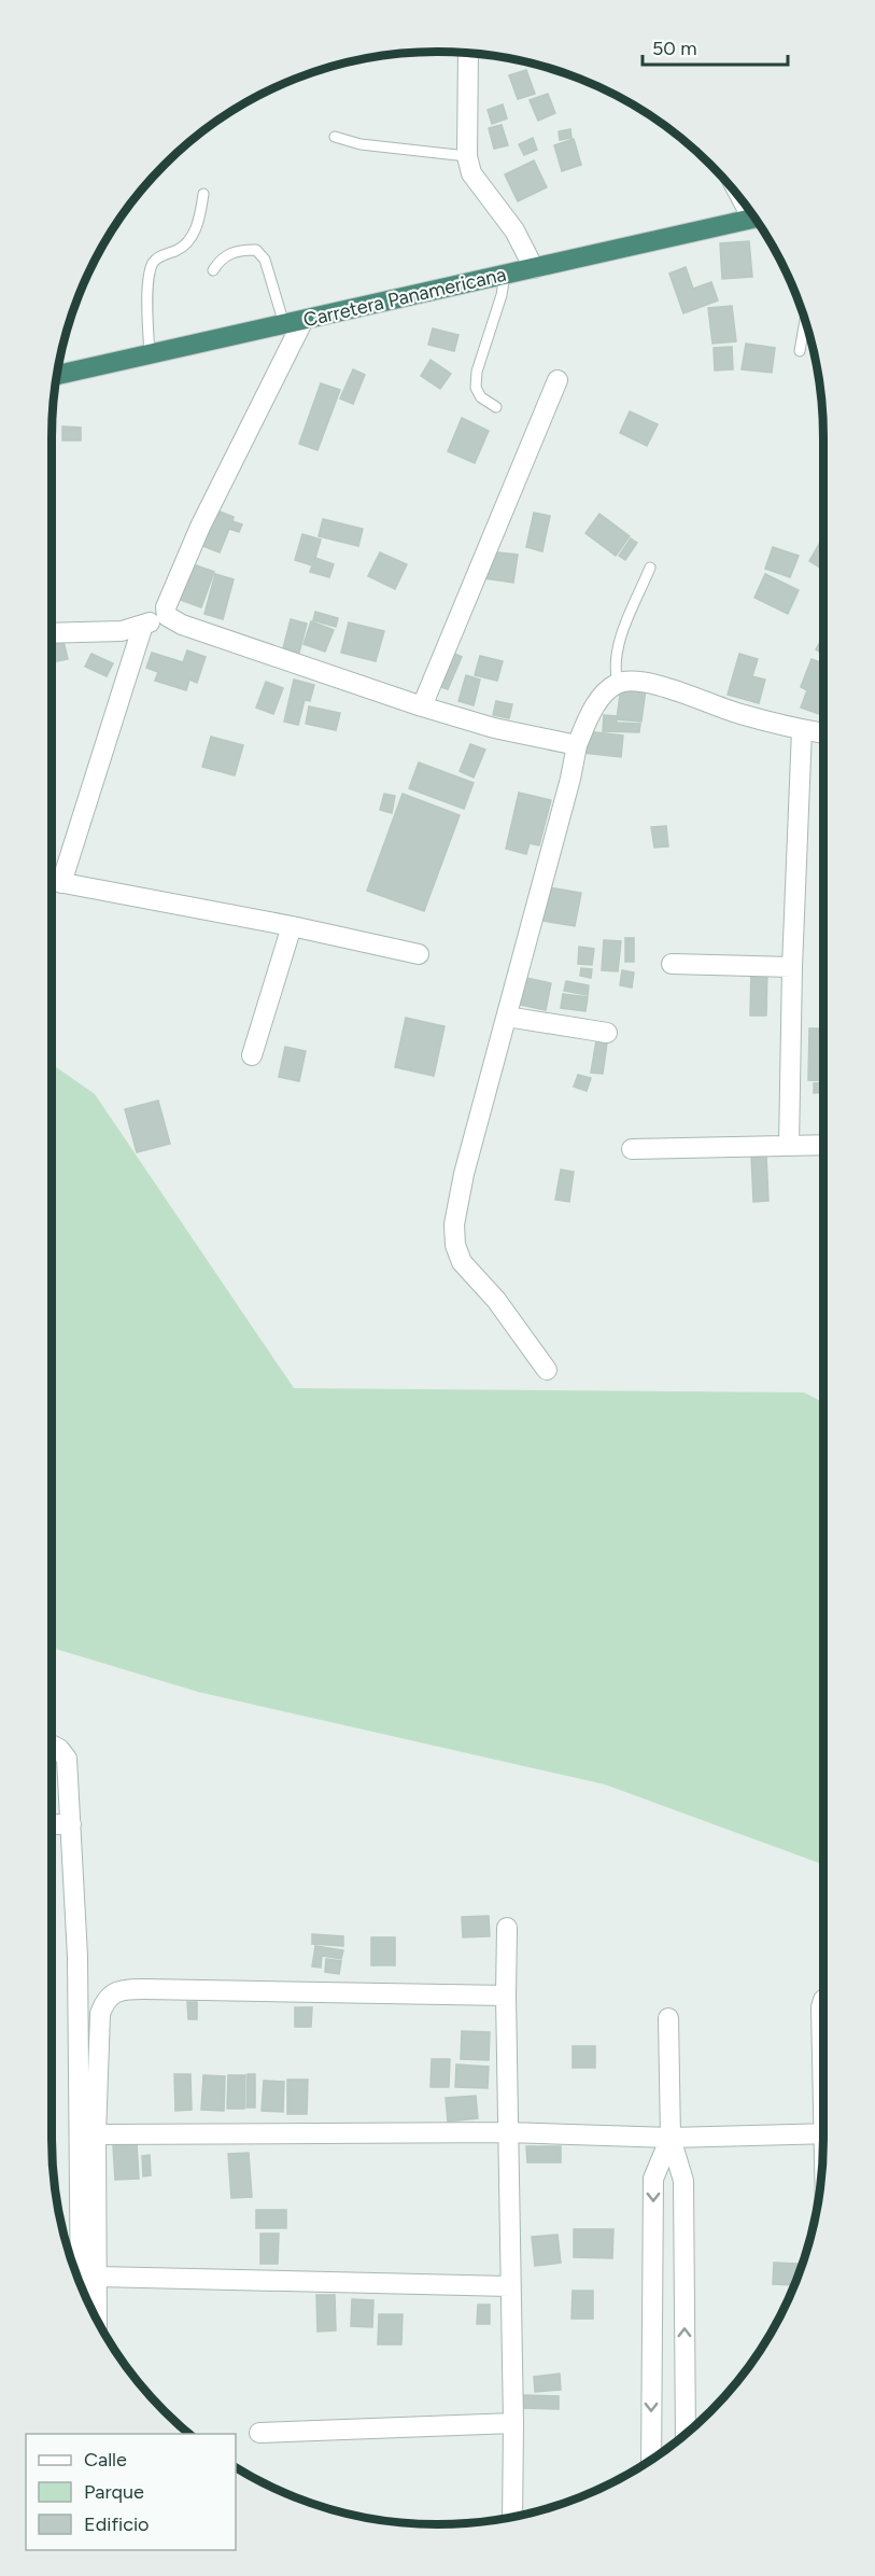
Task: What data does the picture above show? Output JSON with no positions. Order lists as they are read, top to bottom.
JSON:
{
  "streets": {
    "highway": ["Carretera Panamericana"]
  },
  "legend": ["Calle", "Parque", "Edificio"],
  "scale_bar": "50 m"
}
